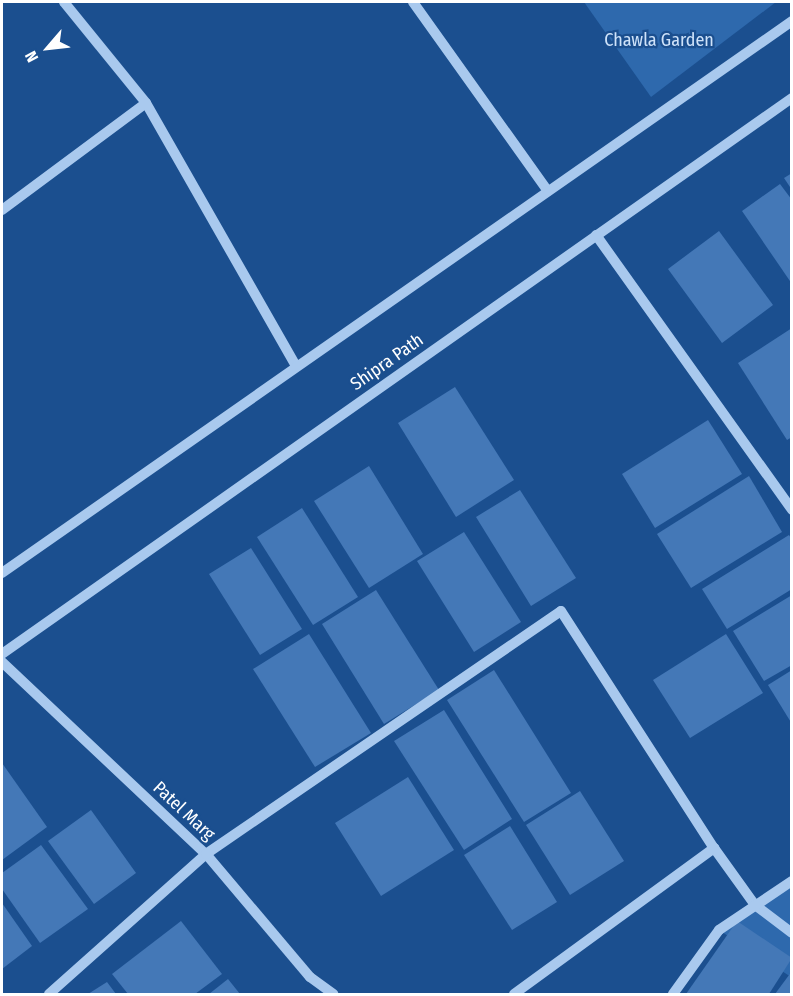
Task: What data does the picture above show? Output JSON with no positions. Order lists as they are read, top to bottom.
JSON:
{
  "streets": {
    "street": ["Shipra Path", "Patel Marg"]
  },
  "parks": ["Chawla Garden"],
  "north": "bottom left"
}
